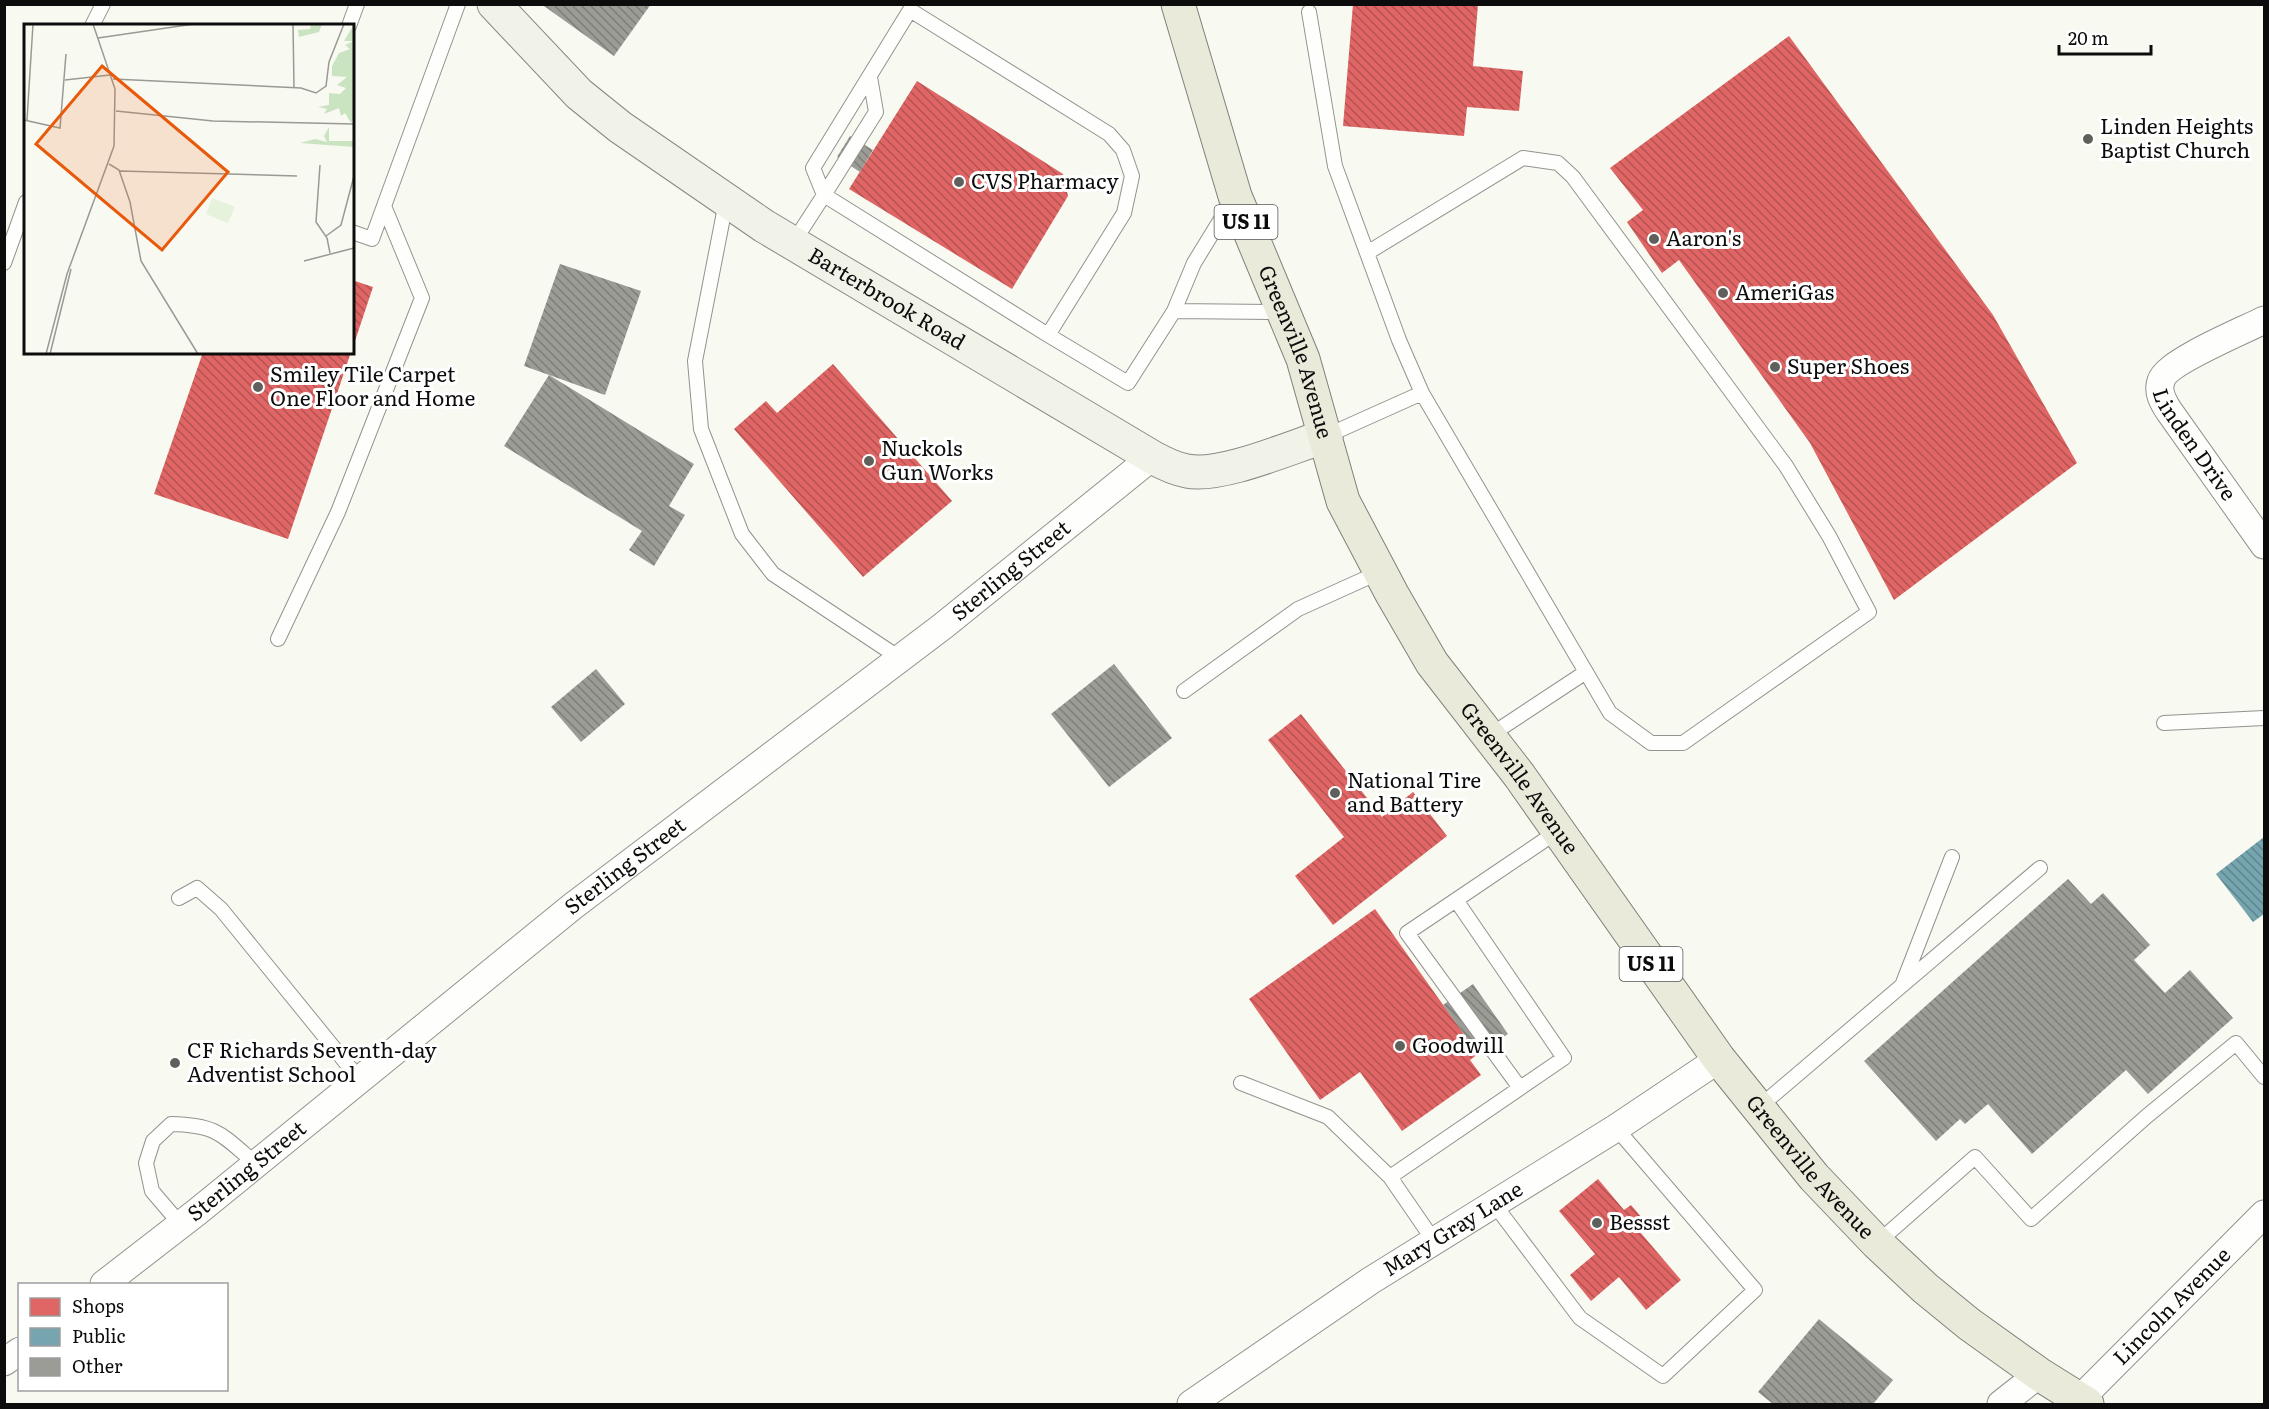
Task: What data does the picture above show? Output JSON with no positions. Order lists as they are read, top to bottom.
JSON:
{
  "streets": {
    "main road": ["US 11", "Greenville Avenue"],
    "street": [
      "Barterbrook Road",
      "Linden Drive",
      "Sterling Street",
      "Mary Gray Lane",
      "Lincoln Avenue"
    ]
  },
  "crossings": [
    ["Barterbrook Road", "Greenville Avenue"],
    ["Barterbrook Road", "Sterling Street"],
    ["Greenville Avenue", "Mary Gray Lane"],
    ["Greenville Avenue", "Lincoln Avenue"]
  ],
  "places": [
    "Linden Heights Baptist Church",
    "CVS Pharmacy",
    "Aaron's",
    "AmeriGas",
    "Super Shoes",
    "Smiley Tile Carpet One Floor and Home",
    "Nuckols Gun Works",
    "National Tire and Battery",
    "Goodwill",
    "CF Richards Seventh-day Adventist School",
    "Bessst"
  ],
  "legend": ["Shops", "Public", "Other"],
  "scale_bar": "20 m"
}
